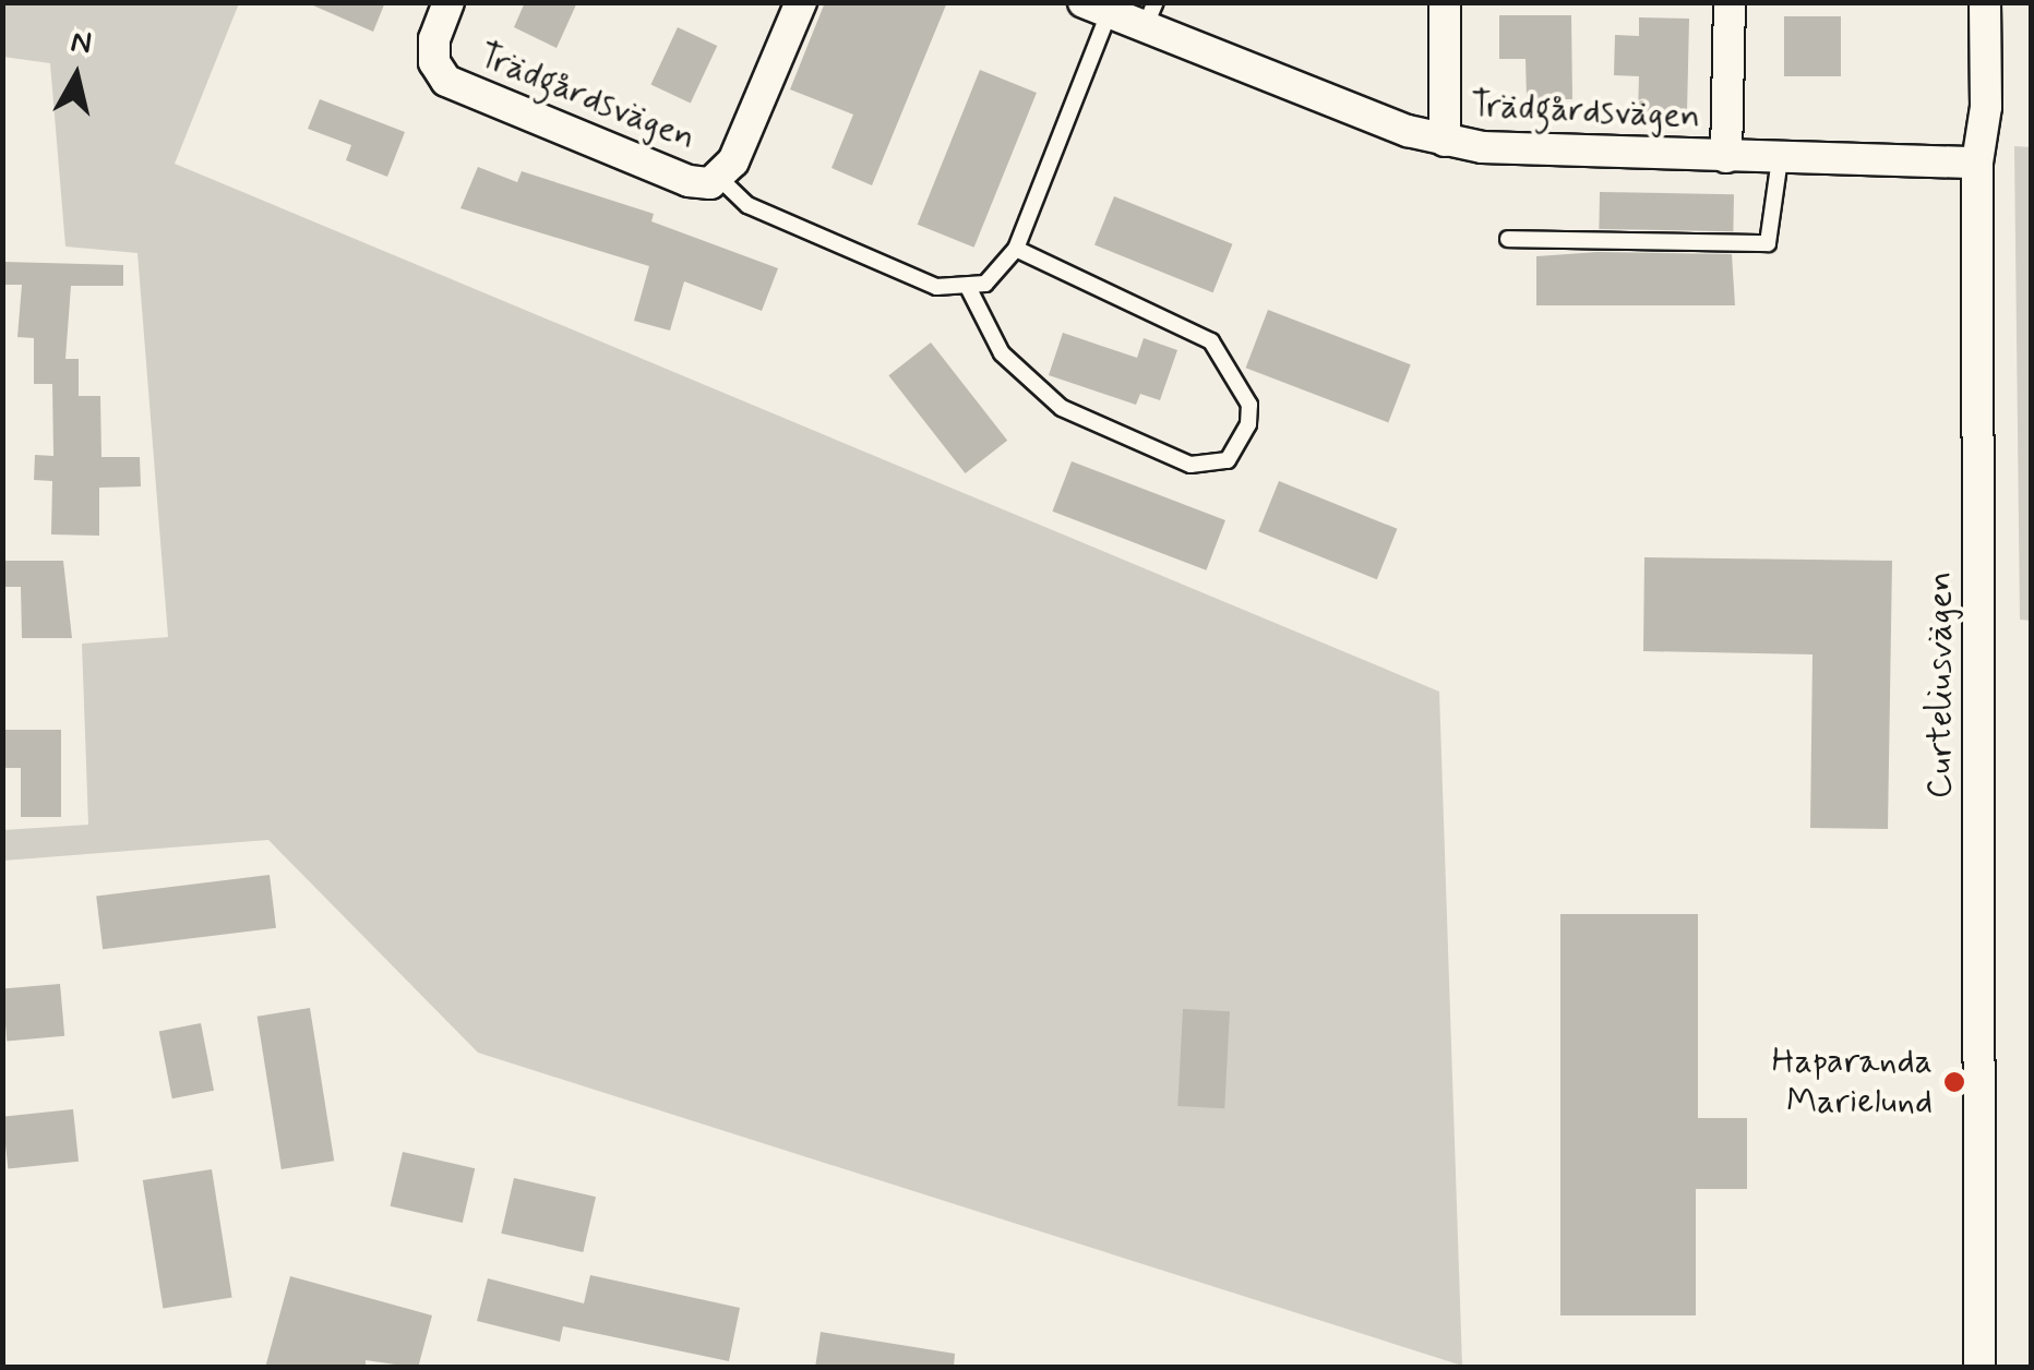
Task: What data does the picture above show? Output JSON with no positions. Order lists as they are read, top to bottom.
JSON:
{
  "streets": {
    "street": ["Trädgårdsvägen", "Curteliusvägen"]
  },
  "crossings": [
    ["Trädgårdsvägen", "Curteliusvägen"]
  ],
  "places": ["Haparanda Marielund"],
  "north": "top"
}
